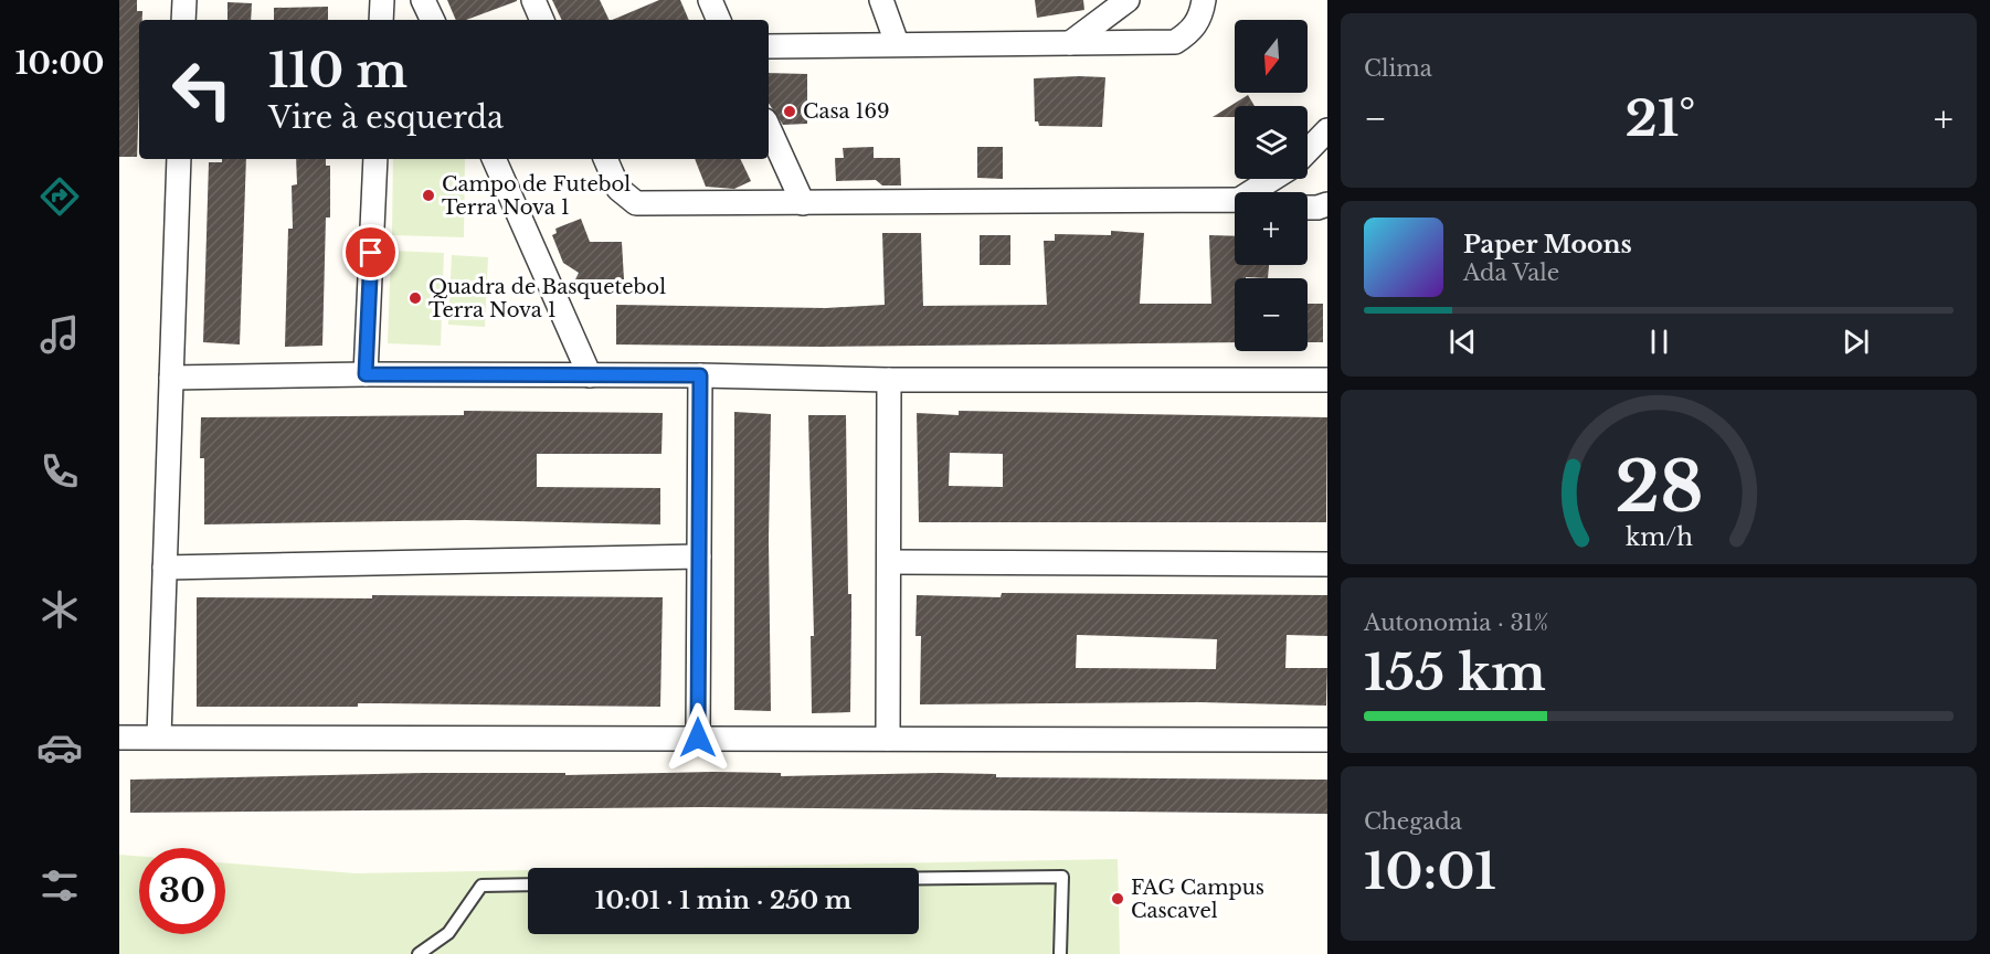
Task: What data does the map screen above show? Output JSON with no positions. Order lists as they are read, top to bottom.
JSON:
{
  "places": [
    "Casa 169",
    "Campo de Futebol Terra Nova 1",
    "Quadra de Basquetebol Terra Nova 1",
    "FAG Campus Cascavel"
  ],
  "north": "bottom",
  "page": {
    "tabs": "10:00",
    "tile": [
      "Clima",
      ["Autonomia · 31%", "155 km"],
      ["Chegada", "10:01"]
    ],
    "map_buttons": ["+", "−"],
    "turn": ["110 m", "Vire à esquerda"],
    "heat": ["−", "21°", "+"],
    "song": ["Paper Moons", "Ada Vale"],
    "limit": "30",
    "trip": "10:01 · 1 min · 250 m",
    "gauge": ["28", "km/h"]
  }
}
